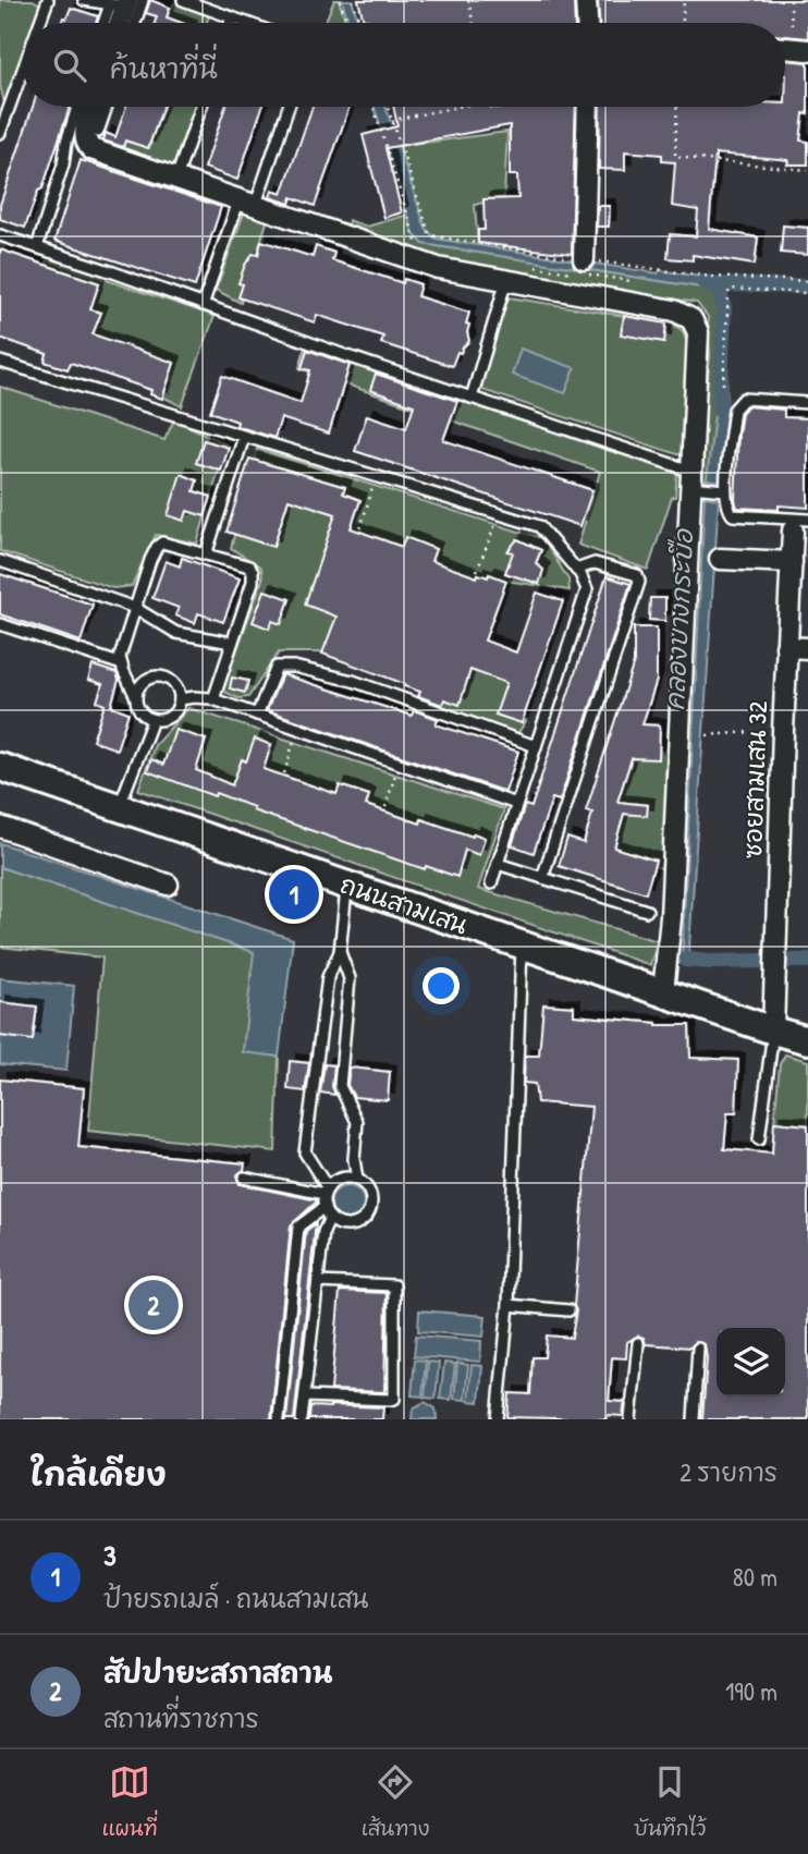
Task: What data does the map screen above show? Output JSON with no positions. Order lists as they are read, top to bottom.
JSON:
{
  "streets": {
    "main road": ["ถนนสามเสน"],
    "street": ["ซอยสามเสน 32"]
  },
  "crossings": [
    ["ซอยสามเสน 32", "ถนนสามเสน"]
  ],
  "water": ["คลองบางกระบือ"],
  "page": {
    "search": "ค้นหาที่นี่",
    "pins": ["1", "2"],
    "heading": ["ใกล้เคียง", "2 รายการ"],
    "list": [
      {
        "mark": "1",
        "name": "3",
        "note": "ป้ายรถเมล์ · ถนนสามเสน",
        "value": "80 m"
      },
      {
        "mark": "2",
        "name": "สัปปายะสภาสถาน",
        "note": "สถานที่ราชการ",
        "value": "190 m"
      }
    ],
    "nav": ["แผนที่", "เส้นทาง", "บันทึกไว้"]
  }
}
